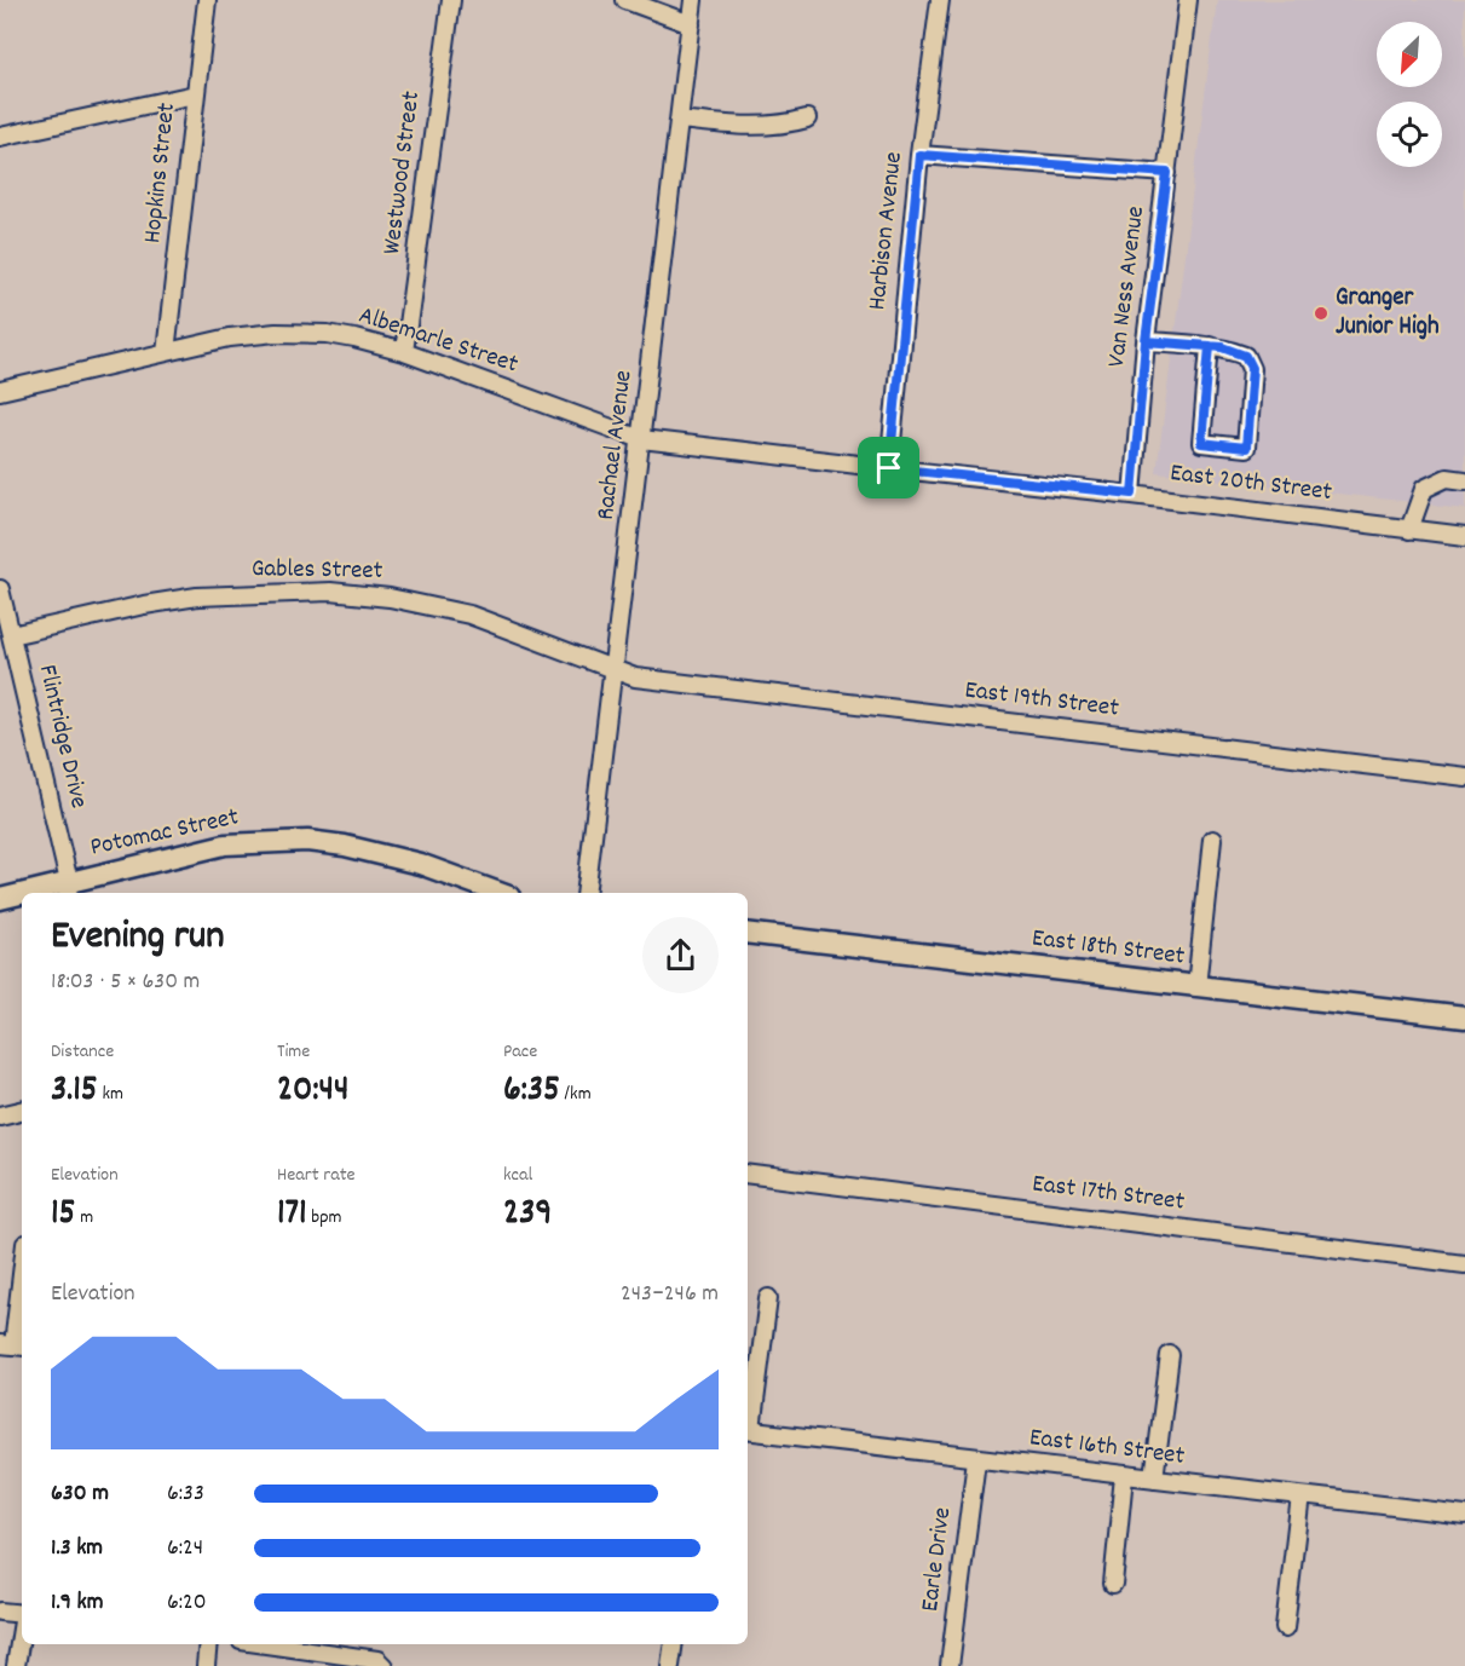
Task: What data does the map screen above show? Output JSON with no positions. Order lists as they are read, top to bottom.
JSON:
{
  "streets": {
    "main road": ["Potomac Street", "East 18th Street"],
    "street": [
      "Hopkins Street",
      "Westwood Street",
      "Harbison Avenue",
      "Van Ness Avenue",
      "Albemarle Street",
      "Rachael Avenue",
      "East 20th Street",
      "Gables Street",
      "East 19th Street",
      "Flintridge Drive",
      "East 17th Street",
      "East 16th Street",
      "Earle Drive"
    ]
  },
  "crossings": [
    ["Hopkins Street", "Albemarle Street"],
    ["Westwood Street", "Albemarle Street"],
    ["Harbison Avenue", "East 20th Street"],
    ["Van Ness Avenue", "East 20th Street"],
    ["Albemarle Street", "Rachael Avenue"],
    ["Albemarle Street", "East 20th Street"],
    ["Rachael Avenue", "East 20th Street"],
    ["Rachael Avenue", "Gables Street"],
    ["Rachael Avenue", "East 19th Street"],
    ["Gables Street", "East 19th Street"],
    ["Gables Street", "Flintridge Drive"],
    ["Flintridge Drive", "Potomac Street"],
    ["East 16th Street", "Earle Drive"]
  ],
  "places": ["Granger Junior High"],
  "north": "bottom left",
  "page": {
    "heading": ["Evening run", "18:03 · 5 × 630 m"],
    "stats": [
      ["Distance", "3.15 km"],
      ["Time", "20:44"],
      ["Pace", "6:35 /km"],
      ["Elevation", "15 m"],
      ["Heart rate", "171 bpm"],
      ["kcal", "239"]
    ],
    "chart": ["Elevation", "243–246 m"],
    "list": [
      {
        "name": "630 m",
        "note": "6:33"
      },
      {
        "name": "1.3 km",
        "note": "6:24"
      },
      {
        "name": "1.9 km",
        "note": "6:20"
      }
    ]
  }
}
